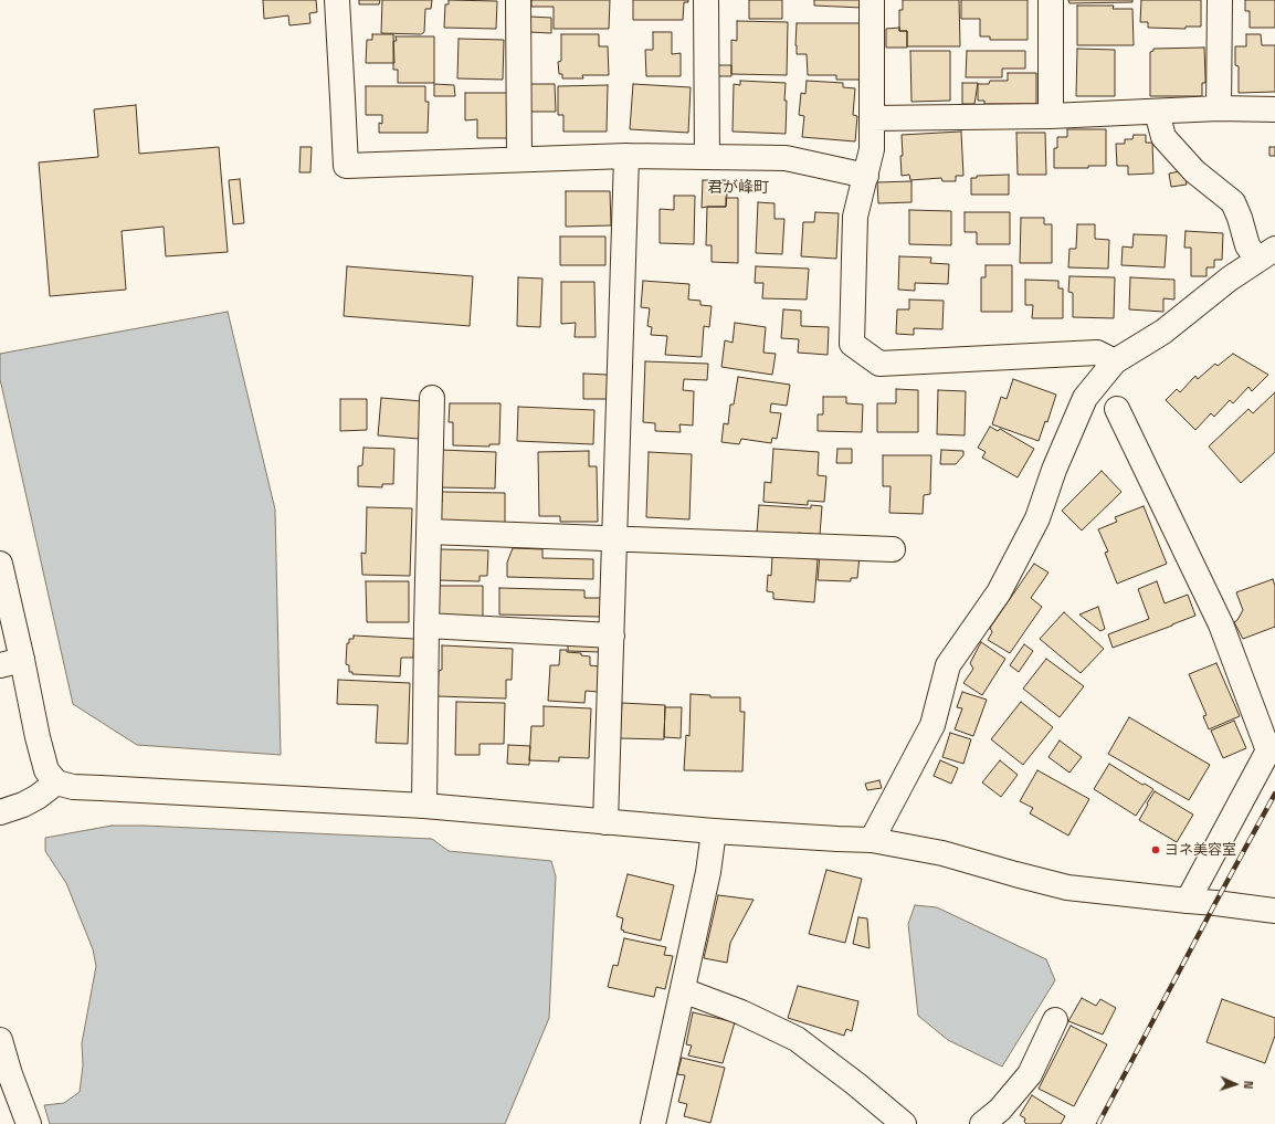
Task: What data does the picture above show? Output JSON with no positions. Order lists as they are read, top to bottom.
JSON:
{
  "districts": ["君が峰町"],
  "places": ["ヨネ美容室"],
  "north": "right"
}
